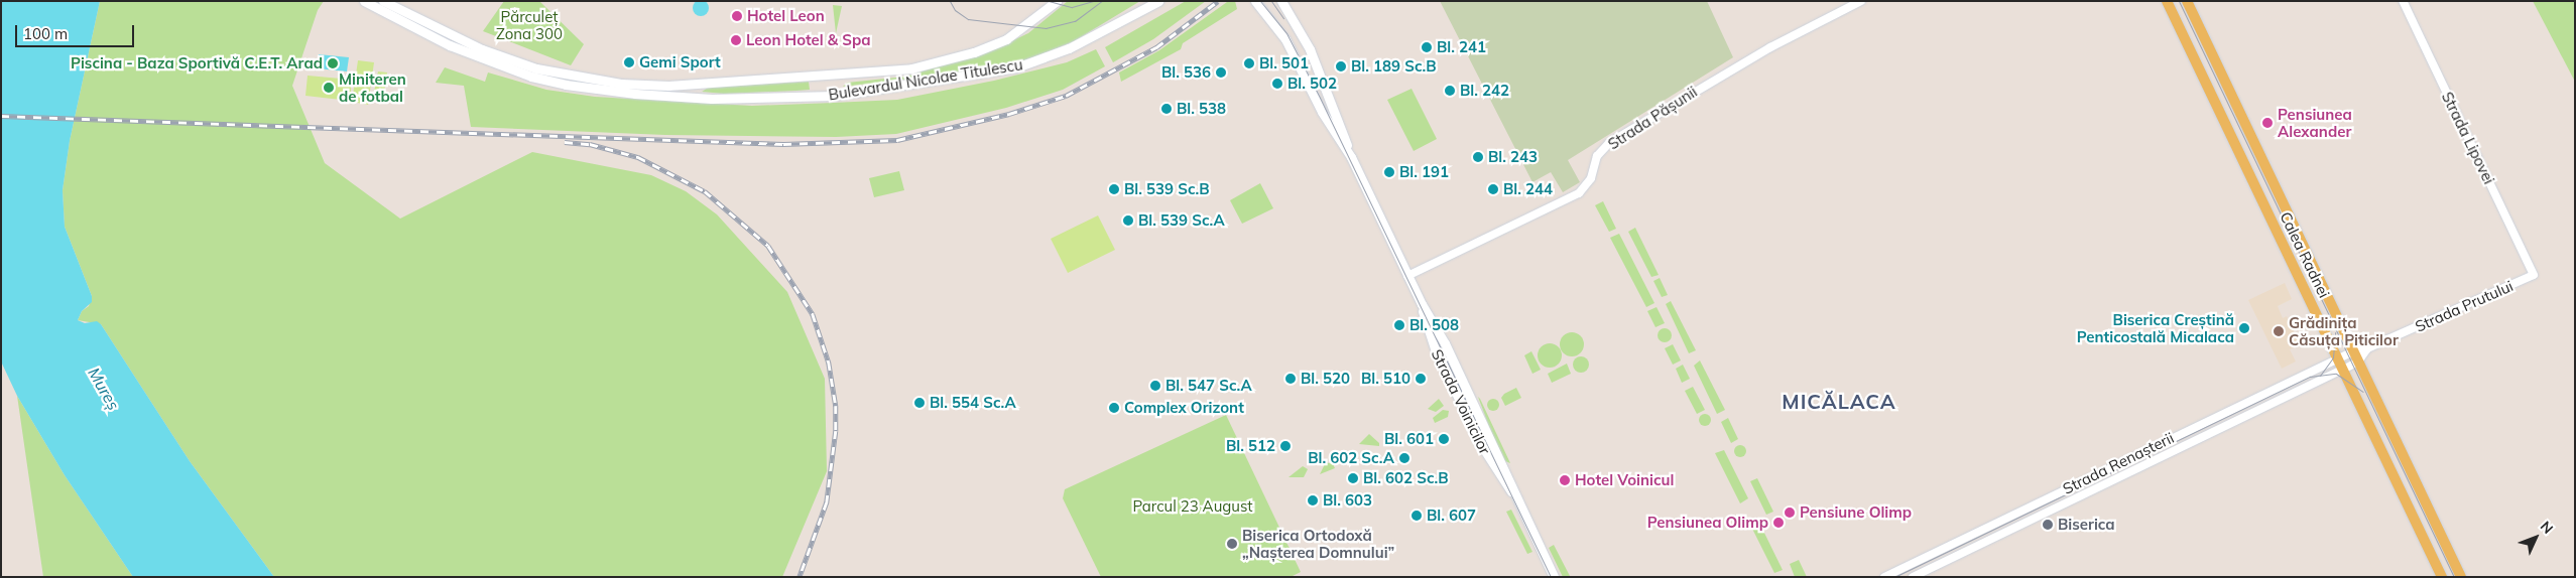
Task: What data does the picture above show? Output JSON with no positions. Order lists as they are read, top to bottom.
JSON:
{
  "streets": {
    "main road": ["Bulevardul Nicolae Titulescu", "Calea Radnei", "Strada Voinicilor"],
    "street": [
      "Strada Pășunii",
      "Strada Lipovei",
      "Strada Prutului",
      "Strada Renașterii"
    ]
  },
  "crossings": [
    ["Strada Pășunii", "Strada Voinicilor"],
    ["Strada Lipovei", "Strada Prutului"],
    ["Calea Radnei", "Strada Prutului"],
    ["Calea Radnei", "Strada Renașterii"],
    ["Strada Prutului", "Strada Renașterii"]
  ],
  "districts": ["MICĂLACA"],
  "water": ["Mureș"],
  "parks": ["Părculeț Zona 300", "Parcul 23 August"],
  "places": [
    "Hotel Leon",
    "Leon Hotel & Spa",
    "Bl. 241",
    "Gemi Sport",
    "Piscina - Baza Sportivă C.E.T. Arad",
    "Bl. 501",
    "Bl. 189 Sc.B",
    "Bl. 536",
    "Bl. 502",
    "Miniteren de fotbal",
    "Bl. 242",
    "Bl. 538",
    "Pensiunea Alexander",
    "Bl. 243",
    "Bl. 191",
    "Bl. 539 Sc.B",
    "Bl. 244",
    "Bl. 539 Sc.A",
    "Bl. 508",
    "Biserica Creștină Penticostală Micalaca",
    "Grădinița Căsuța Piticilor",
    "Bl. 520",
    "Bl. 510",
    "Bl. 547 Sc.A",
    "Bl. 554 Sc.A",
    "Complex Orizont",
    "Bl. 601",
    "Bl. 512",
    "Bl. 602 Sc.A",
    "Bl. 602 Sc.B",
    "Hotel Voinicul",
    "Bl. 603",
    "Pensiune Olimp",
    "Bl. 607",
    "Pensiunea Olimp",
    "Biserica",
    "Biserica Ortodoxă „Nașterea Domnului”"
  ],
  "scale_bar": "100 m",
  "north": "top right"
}
